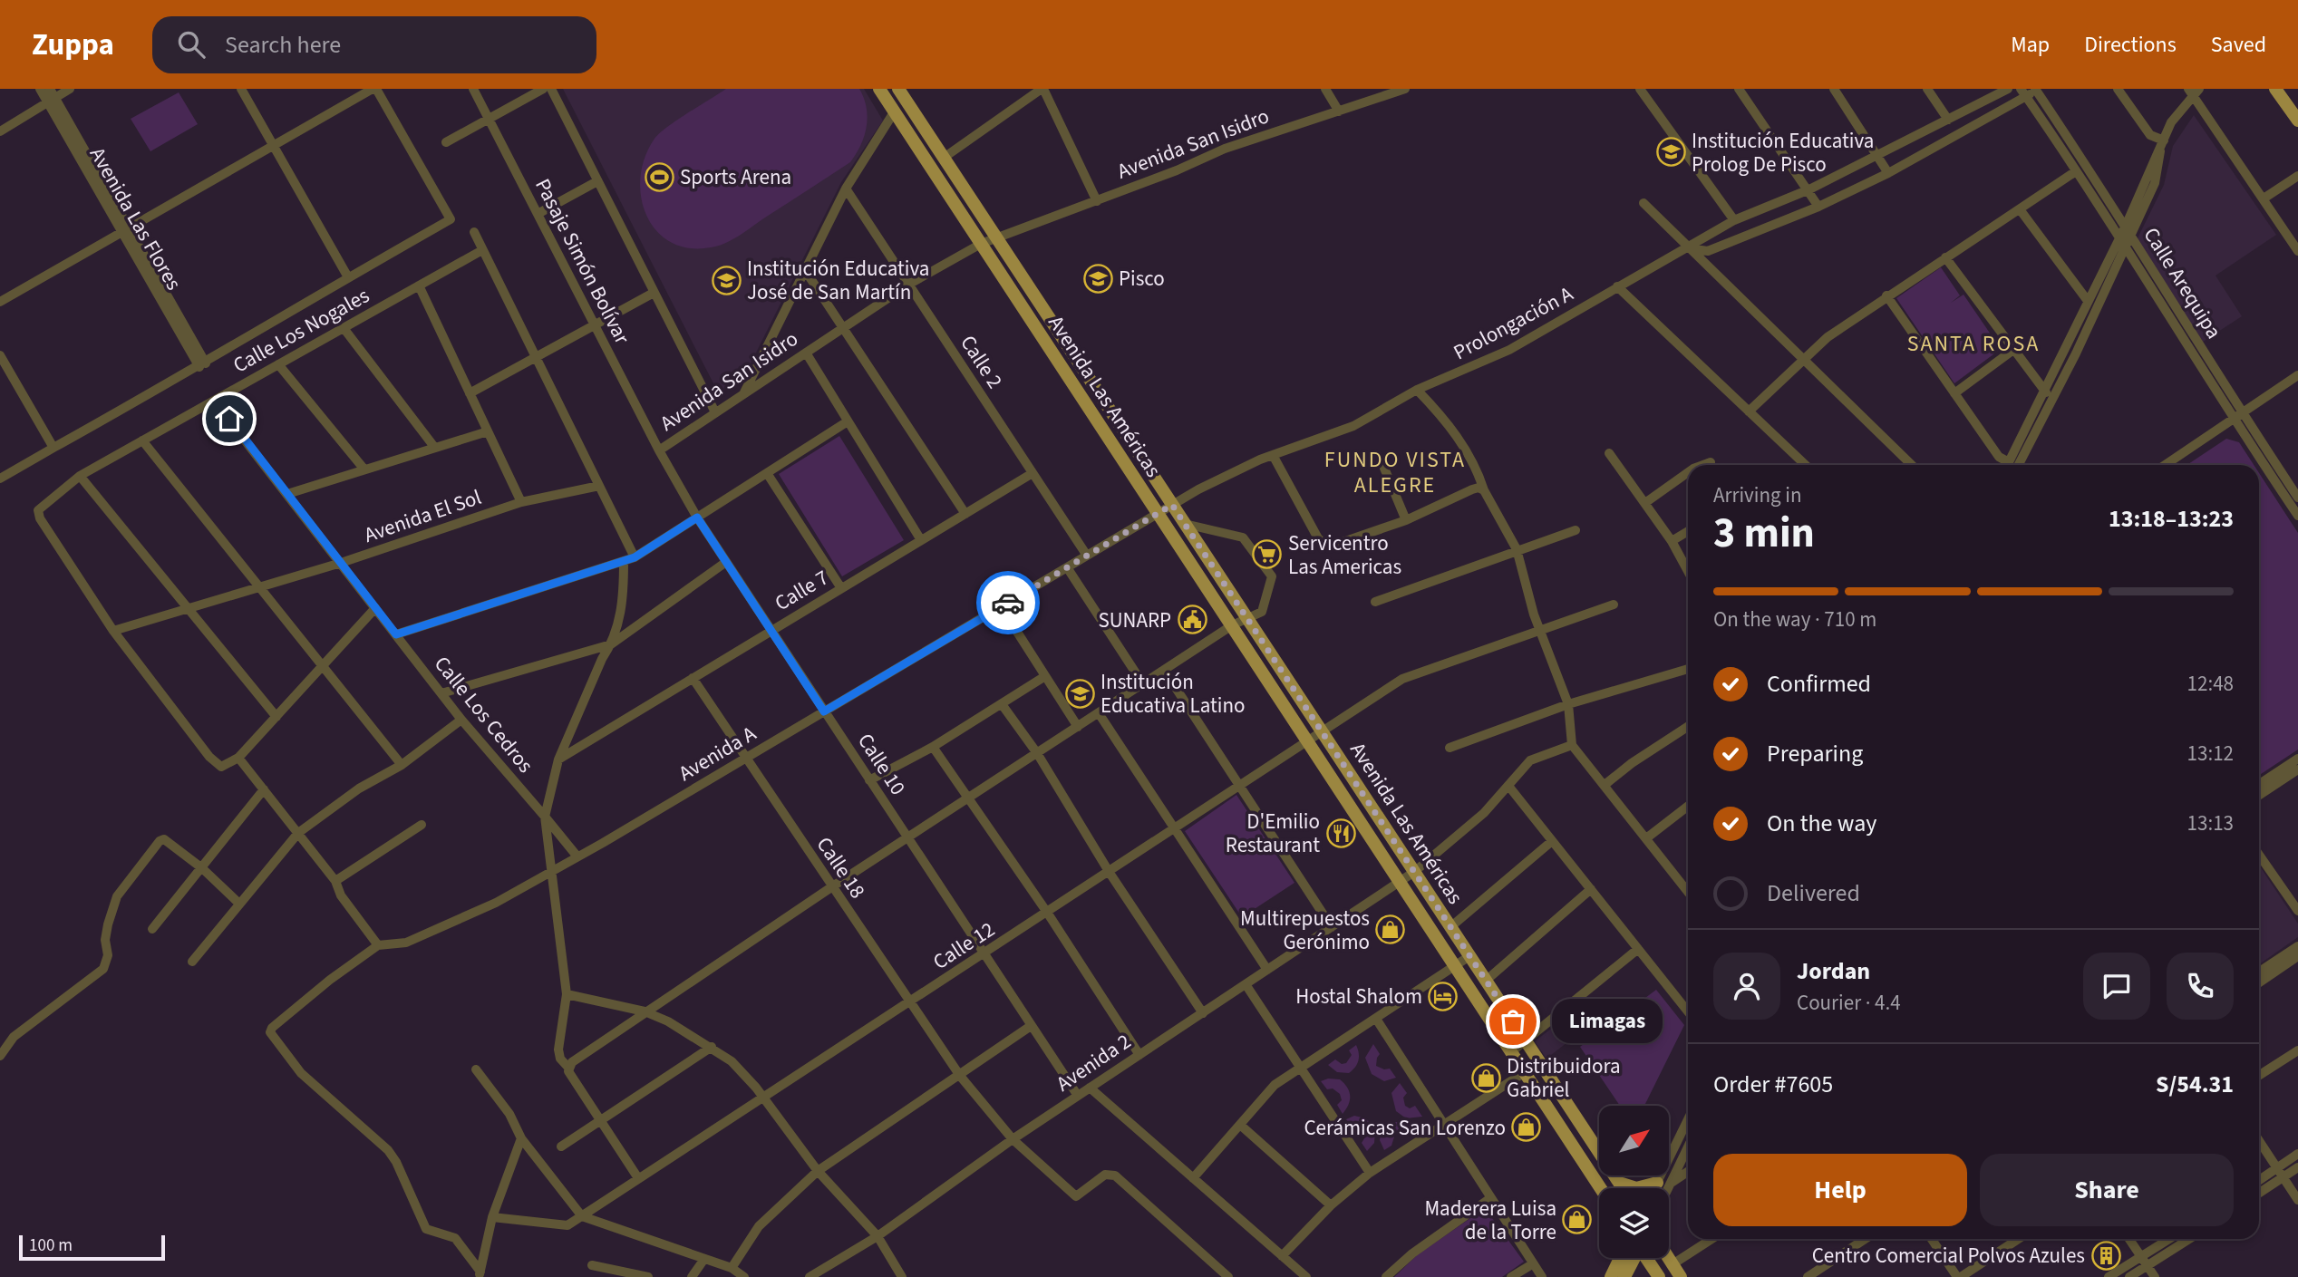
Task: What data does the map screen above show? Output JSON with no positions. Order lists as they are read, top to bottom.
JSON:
{
  "streets": {
    "main road": ["Avenida Las Américas"],
    "street": [
      "Avenida San Isidro",
      "Avenida Las Flores",
      "Pasaje Simón Bolívar",
      "Calle Arequipa",
      "Prolongación A",
      "Calle Los Nogales",
      "Calle 2",
      "Avenida El Sol",
      "Calle 7",
      "Calle Los Cedros",
      "Avenida A",
      "Calle 10",
      "Calle 18",
      "Calle 12",
      "Avenida 2"
    ]
  },
  "crossings": [
    ["Avenida San Isidro", "Pasaje Simón Bolívar"],
    ["Avenida San Isidro", "Calle 2"],
    ["Avenida San Isidro", "Avenida Las Américas"],
    ["Avenida San Isidro", "Calle 10"],
    ["Pasaje Simón Bolívar", "Calle 10"],
    ["Calle Arequipa", "Prolongación A"],
    ["Prolongación A", "Avenida A"],
    ["Calle Los Nogales", "Avenida El Sol"],
    ["Calle Los Nogales", "Calle Los Cedros"],
    ["Calle 2", "Calle 7"],
    ["Calle 2", "Avenida A"],
    ["Avenida Las Américas", "Avenida A"],
    ["Avenida Las Américas", "Calle 12"],
    ["Avenida Las Américas", "Avenida 2"],
    ["Avenida El Sol", "Calle Los Cedros"],
    ["Calle 7", "Calle 10"],
    ["Calle 7", "Calle 18"],
    ["Avenida A", "Calle 10"],
    ["Avenida A", "Calle 18"],
    ["Calle 10", "Calle 12"],
    ["Calle 10", "Avenida 2"],
    ["Calle 18", "Calle 12"],
    ["Calle 18", "Avenida 2"]
  ],
  "districts": ["SANTA ROSA", "FUNDO VISTA ALEGRE"],
  "places": {
    "school or university": [
      "Institución Educativa Prolog De Pisco",
      "Pisco",
      "Institución Educativa José de San Martín",
      "Institución Educativa Latino"
    ],
    "sports": ["Sports Arena"],
    "supermarket": ["Servicentro Las Americas"],
    "public building": ["SUNARP"],
    "restaurant": ["D'Emilio Restaurant"],
    "shop": [
      "Multirepuestos Gerónimo",
      "Distribuidora Gabriel",
      "Cerámicas San Lorenzo",
      "Maderera Luisa de la Torre"
    ],
    "hotel": ["Hostal Shalom"],
    "other": ["Limagas"],
    "building": ["Centro Comercial Polvos Azules"]
  },
  "scale_bar": "100 m",
  "north": "top right",
  "page": {
    "header": "Zuppa",
    "search": "Search here",
    "nav": ["Map", "Directions", "Saved"],
    "heading": ["3 min", "Arriving in", "13:18–13:23"],
    "panel": [
      "Jordan",
      "Courier · 4.4",
      "Order #7605",
      "S/54.31"
    ],
    "bar": "On the way · 710 m",
    "list": [
      ["Confirmed", "12:48"],
      ["Preparing", "13:12"],
      ["On the way", "13:13"],
      "Delivered"
    ],
    "bubble": "Limagas",
    "buttons": ["Help", "Share"],
    "scale": "100 m"
  }
}
